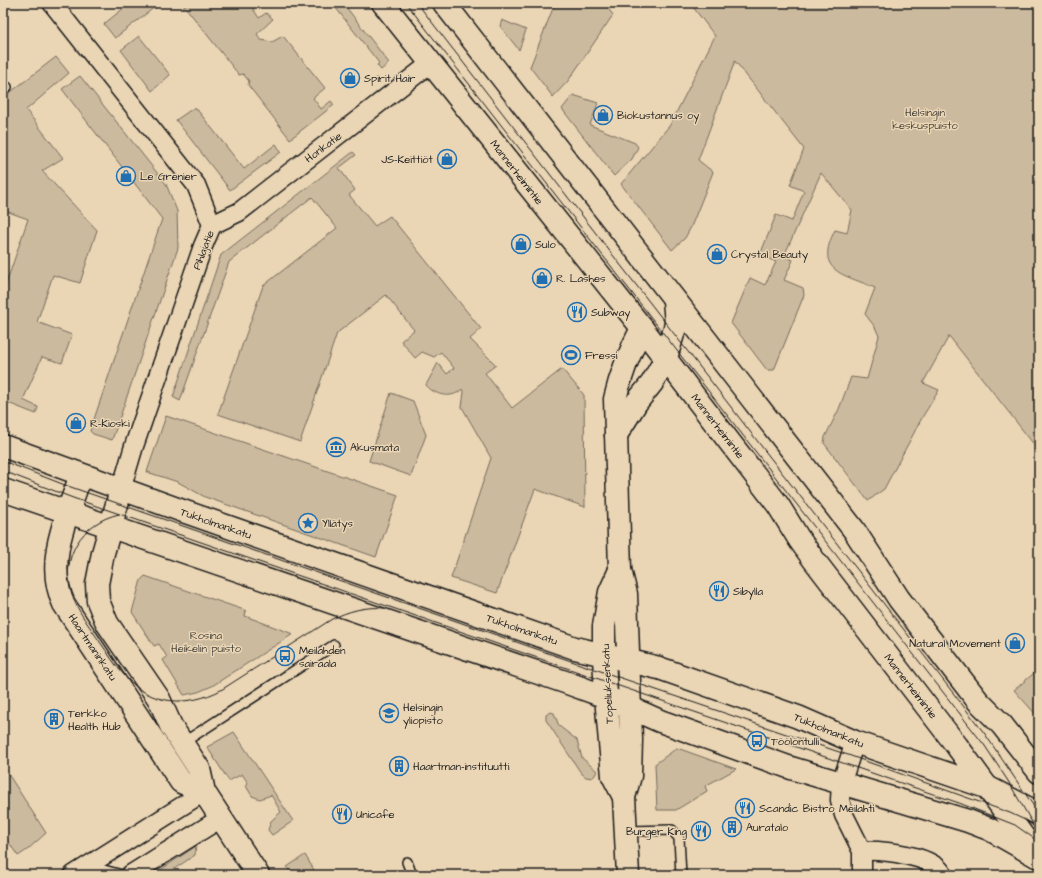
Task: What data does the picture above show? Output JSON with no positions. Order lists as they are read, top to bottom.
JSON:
{
  "streets": {
    "main road": [
      "Mannerheimintie",
      "Tukholmankatu",
      "Haartmaninkatu",
      "Topeliuksenkatu"
    ],
    "street": ["Honkatie", "Pihlajatie"]
  },
  "crossings": [
    ["Honkatie", "Mannerheimintie"],
    ["Honkatie", "Pihlajatie"],
    ["Mannerheimintie", "Tukholmankatu"],
    ["Mannerheimintie", "Topeliuksenkatu"],
    ["Pihlajatie", "Tukholmankatu"],
    ["Pihlajatie", "Haartmaninkatu"],
    ["Tukholmankatu", "Haartmaninkatu"],
    ["Tukholmankatu", "Topeliuksenkatu"]
  ],
  "parks": ["Helsingin keskuspuisto", "Rosina Heikelin puisto"],
  "places": {
    "shop": [
      "Spirit Hair",
      "Biokustannus oy",
      "JS-Keittiöt",
      "Le Grenier",
      "Sulo",
      "Crystal Beauty",
      "R. Lashes",
      "R-Kioski",
      "Natural Movement"
    ],
    "restaurant": [
      "Subway",
      "Sibylla",
      "Scandic Bistro Meilahti",
      "Unicafe",
      "Burger King"
    ],
    "sports": ["Fressi"],
    "museum": ["Akusmata"],
    "place": ["Yllätys"],
    "bus stop": ["Meilahden sairaala", "Töölöntulli"],
    "school or university": ["Helsingin yliopisto"],
    "building": ["Terkko Health Hub", "Haartman-instituutti", "Auratalo"]
  }
}
